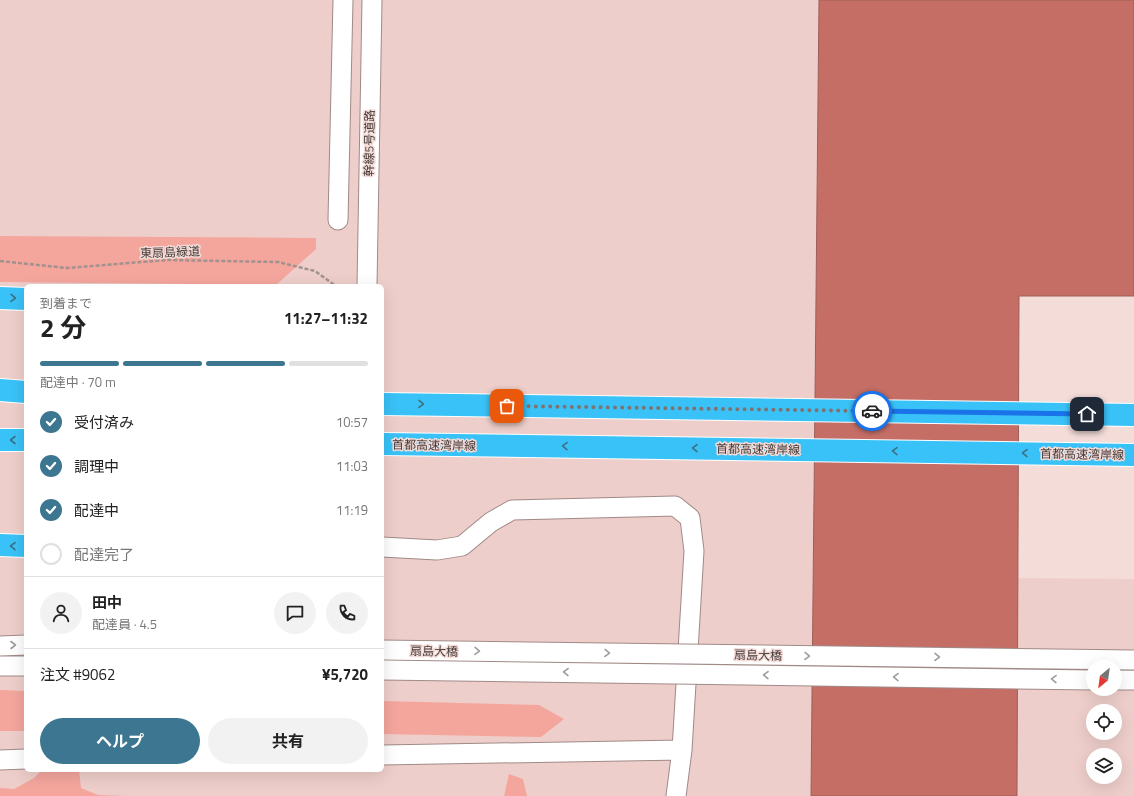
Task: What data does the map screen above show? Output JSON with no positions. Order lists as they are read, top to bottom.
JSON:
{
  "streets": {
    "highway": ["首都高速湾岸線"],
    "street": ["幹線5号道路", "扇島大橋"],
    "path": ["東扇島緑道"]
  },
  "north": "bottom left",
  "page": {
    "heading": ["2 分", "到着まで", "11:27–11:32"],
    "panel": [
      "田中",
      "配達員 · 4.5",
      "注文 #9062",
      "¥5,720"
    ],
    "bar": "配達中 · 70 m",
    "list": [
      ["受付済み", "10:57"],
      ["調理中", "11:03"],
      ["配達中", "11:19"],
      "配達完了"
    ],
    "buttons": ["ヘルプ", "共有"]
  }
}
